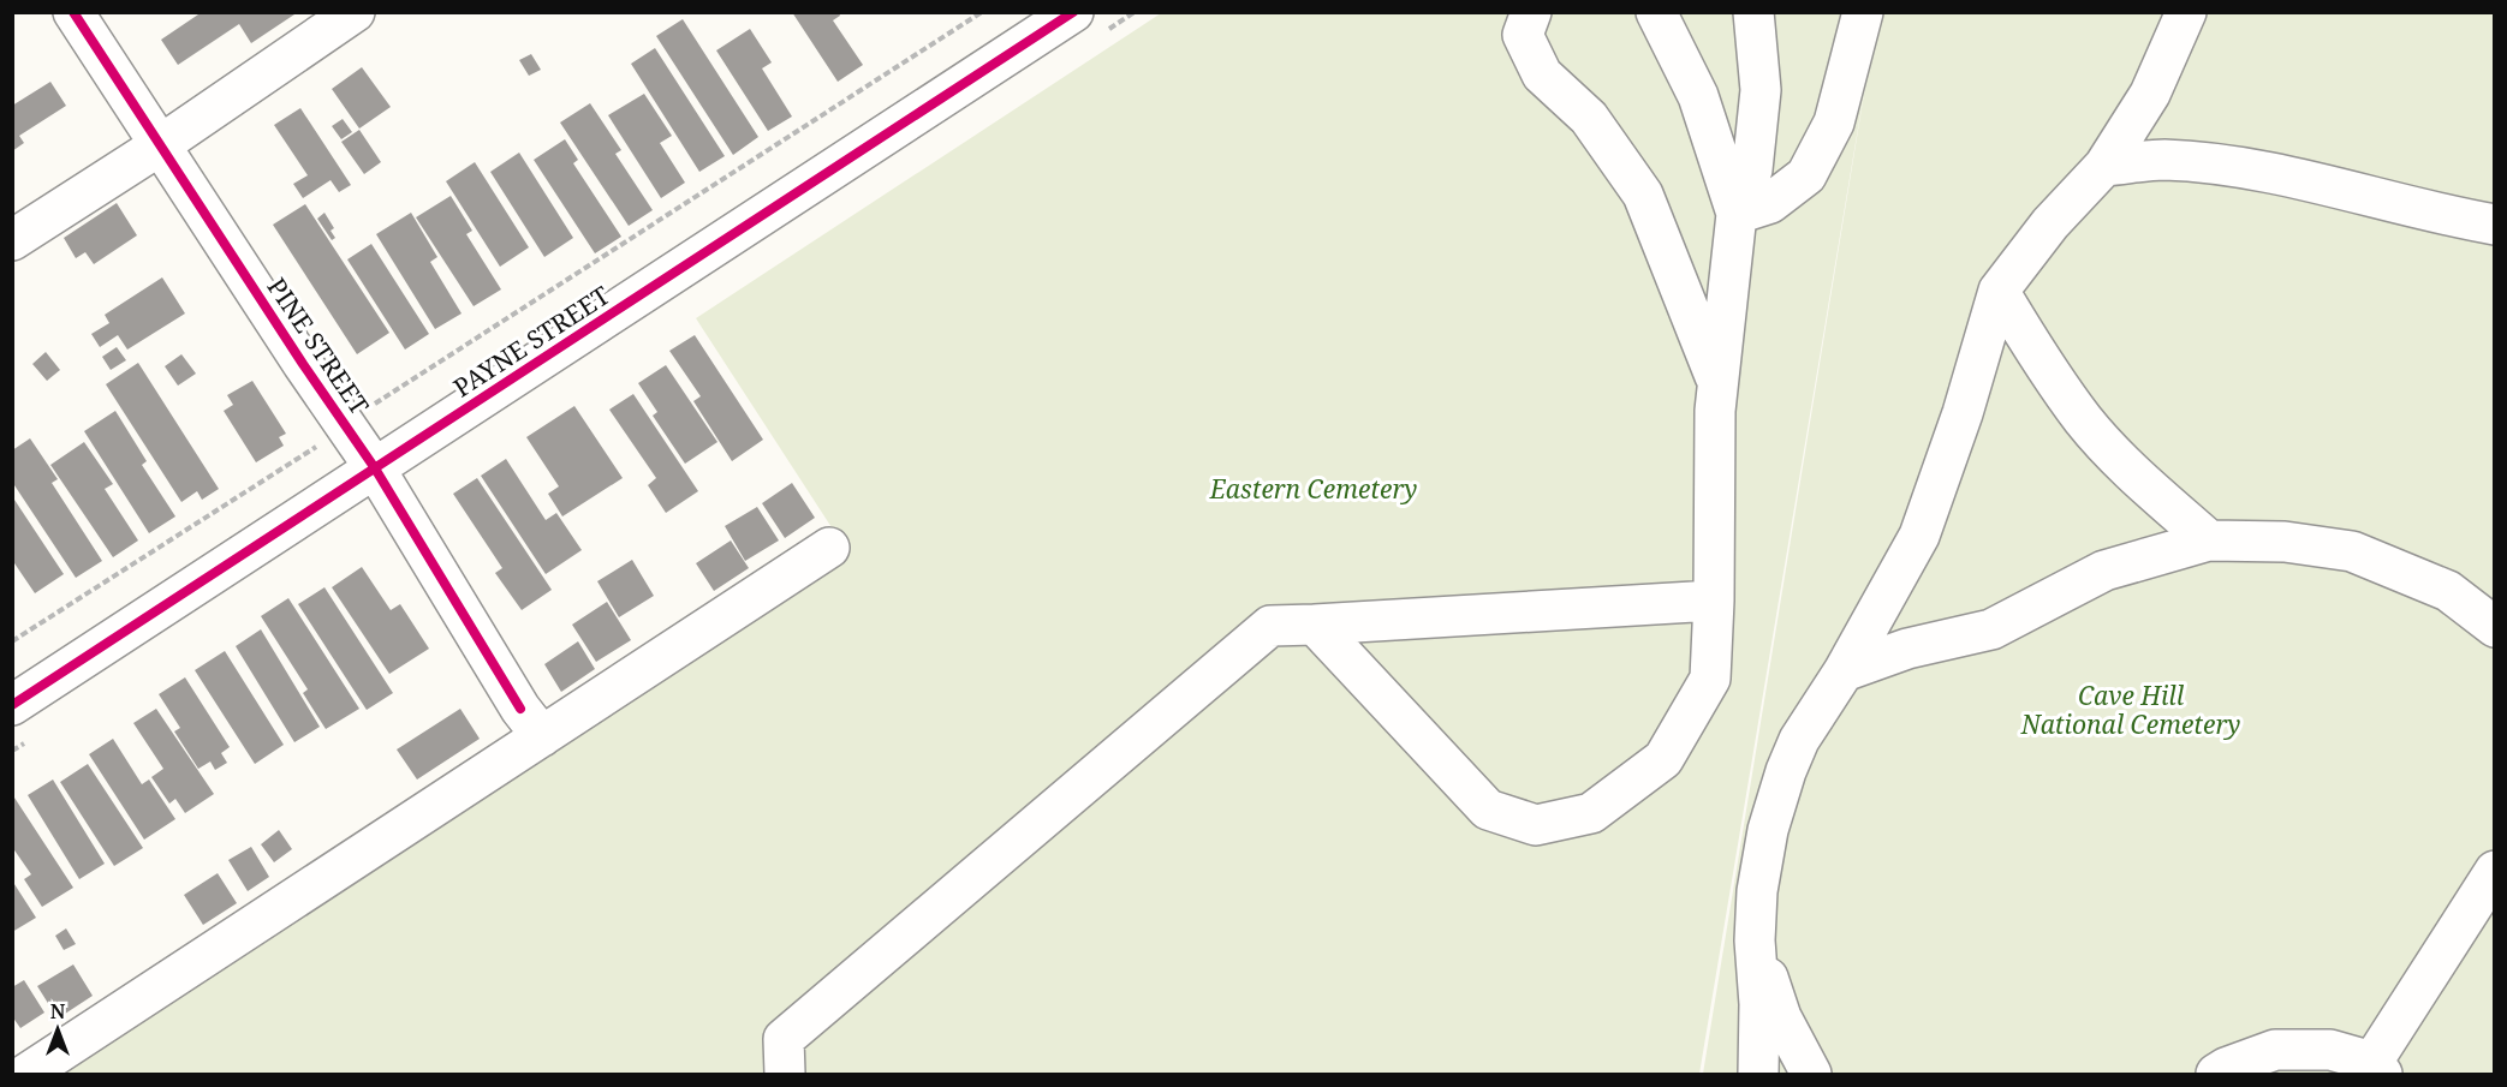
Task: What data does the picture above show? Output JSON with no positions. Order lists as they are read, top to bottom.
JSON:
{
  "streets": {
    "street": ["PAYNE STREET", "PINE STREET"]
  },
  "crossings": [
    ["PAYNE STREET", "PINE STREET"]
  ],
  "parks": ["Eastern Cemetery", "Cave Hill National Cemetery"],
  "north": "top"
}
